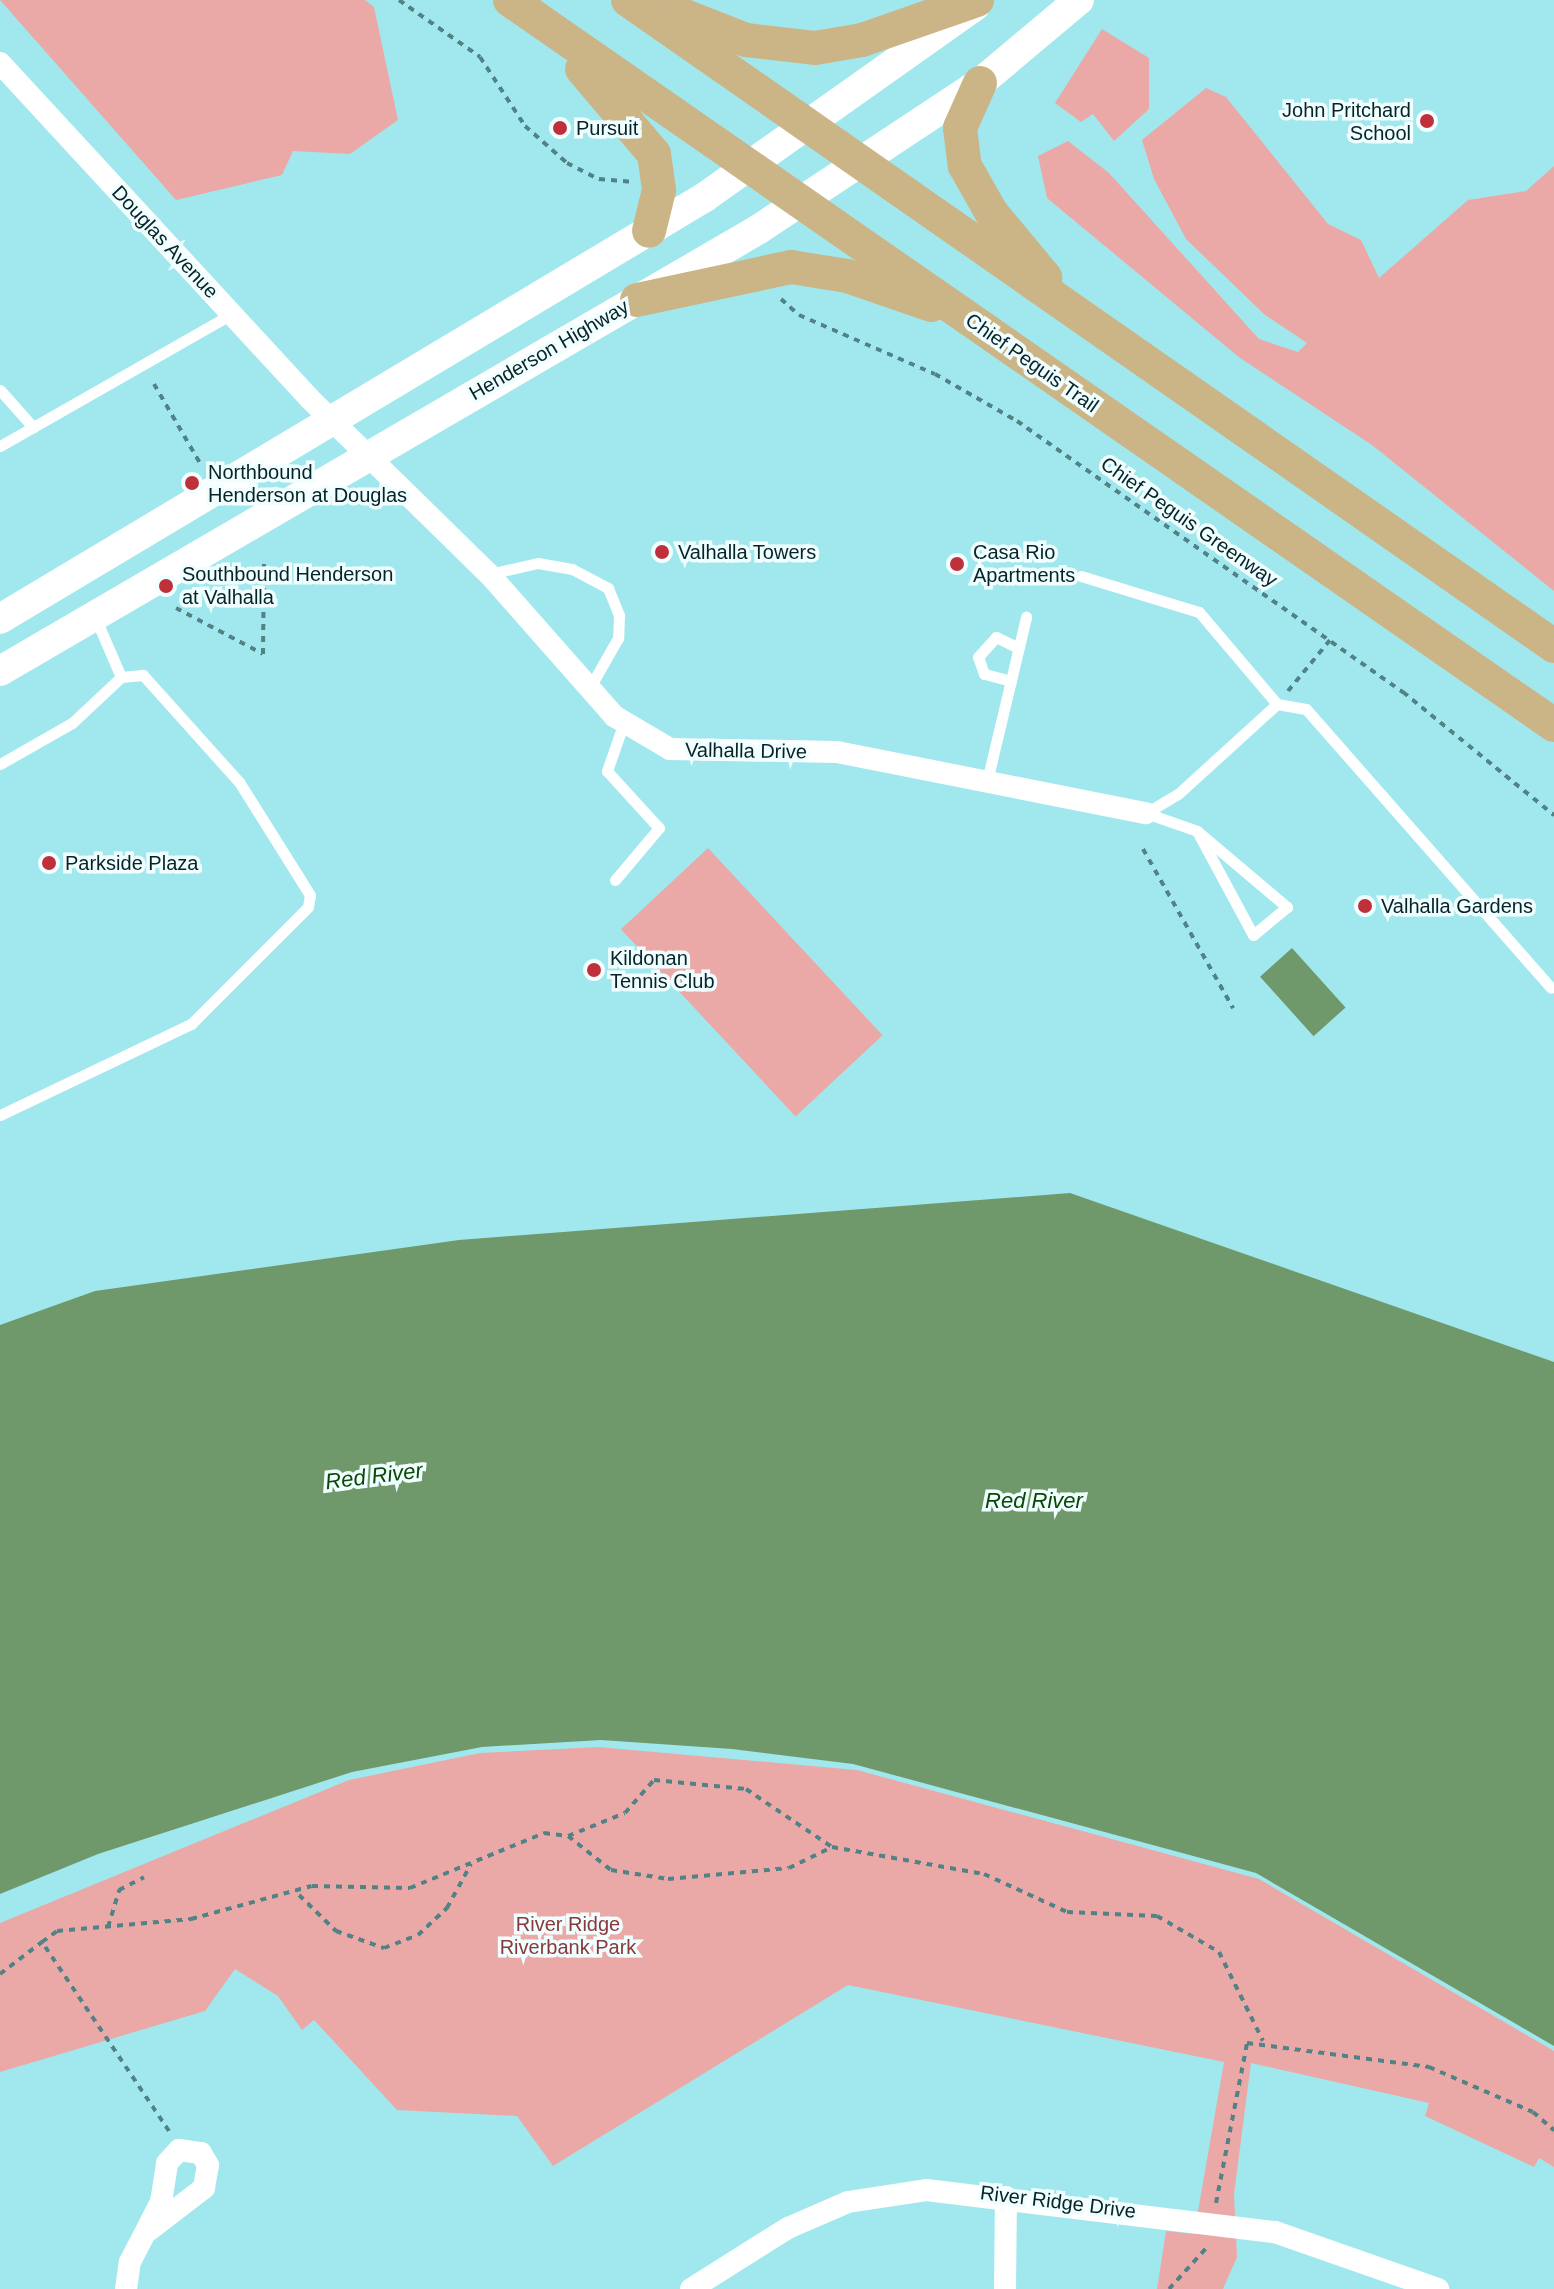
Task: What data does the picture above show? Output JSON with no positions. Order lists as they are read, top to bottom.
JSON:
{
  "streets": {
    "main road": ["Henderson Highway", "Chief Peguis Trail"],
    "street": ["Douglas Avenue", "Valhalla Drive", "River Ridge Drive"],
    "path": ["Chief Peguis Greenway"]
  },
  "crossings": [
    ["Douglas Avenue", "Valhalla Drive"],
    ["Henderson Highway", "Chief Peguis Trail"],
    ["Henderson Highway", "Valhalla Drive"]
  ],
  "water": ["Red River"],
  "parks": ["River Ridge Riverbank Park"],
  "places": [
    "John Pritchard School",
    "Pursuit",
    "Northbound Henderson at Douglas",
    "Valhalla Towers",
    "Casa Rio Apartments",
    "Southbound Henderson at Valhalla",
    "Parkside Plaza",
    "Valhalla Gardens",
    "Kildonan Tennis Club"
  ]
}
